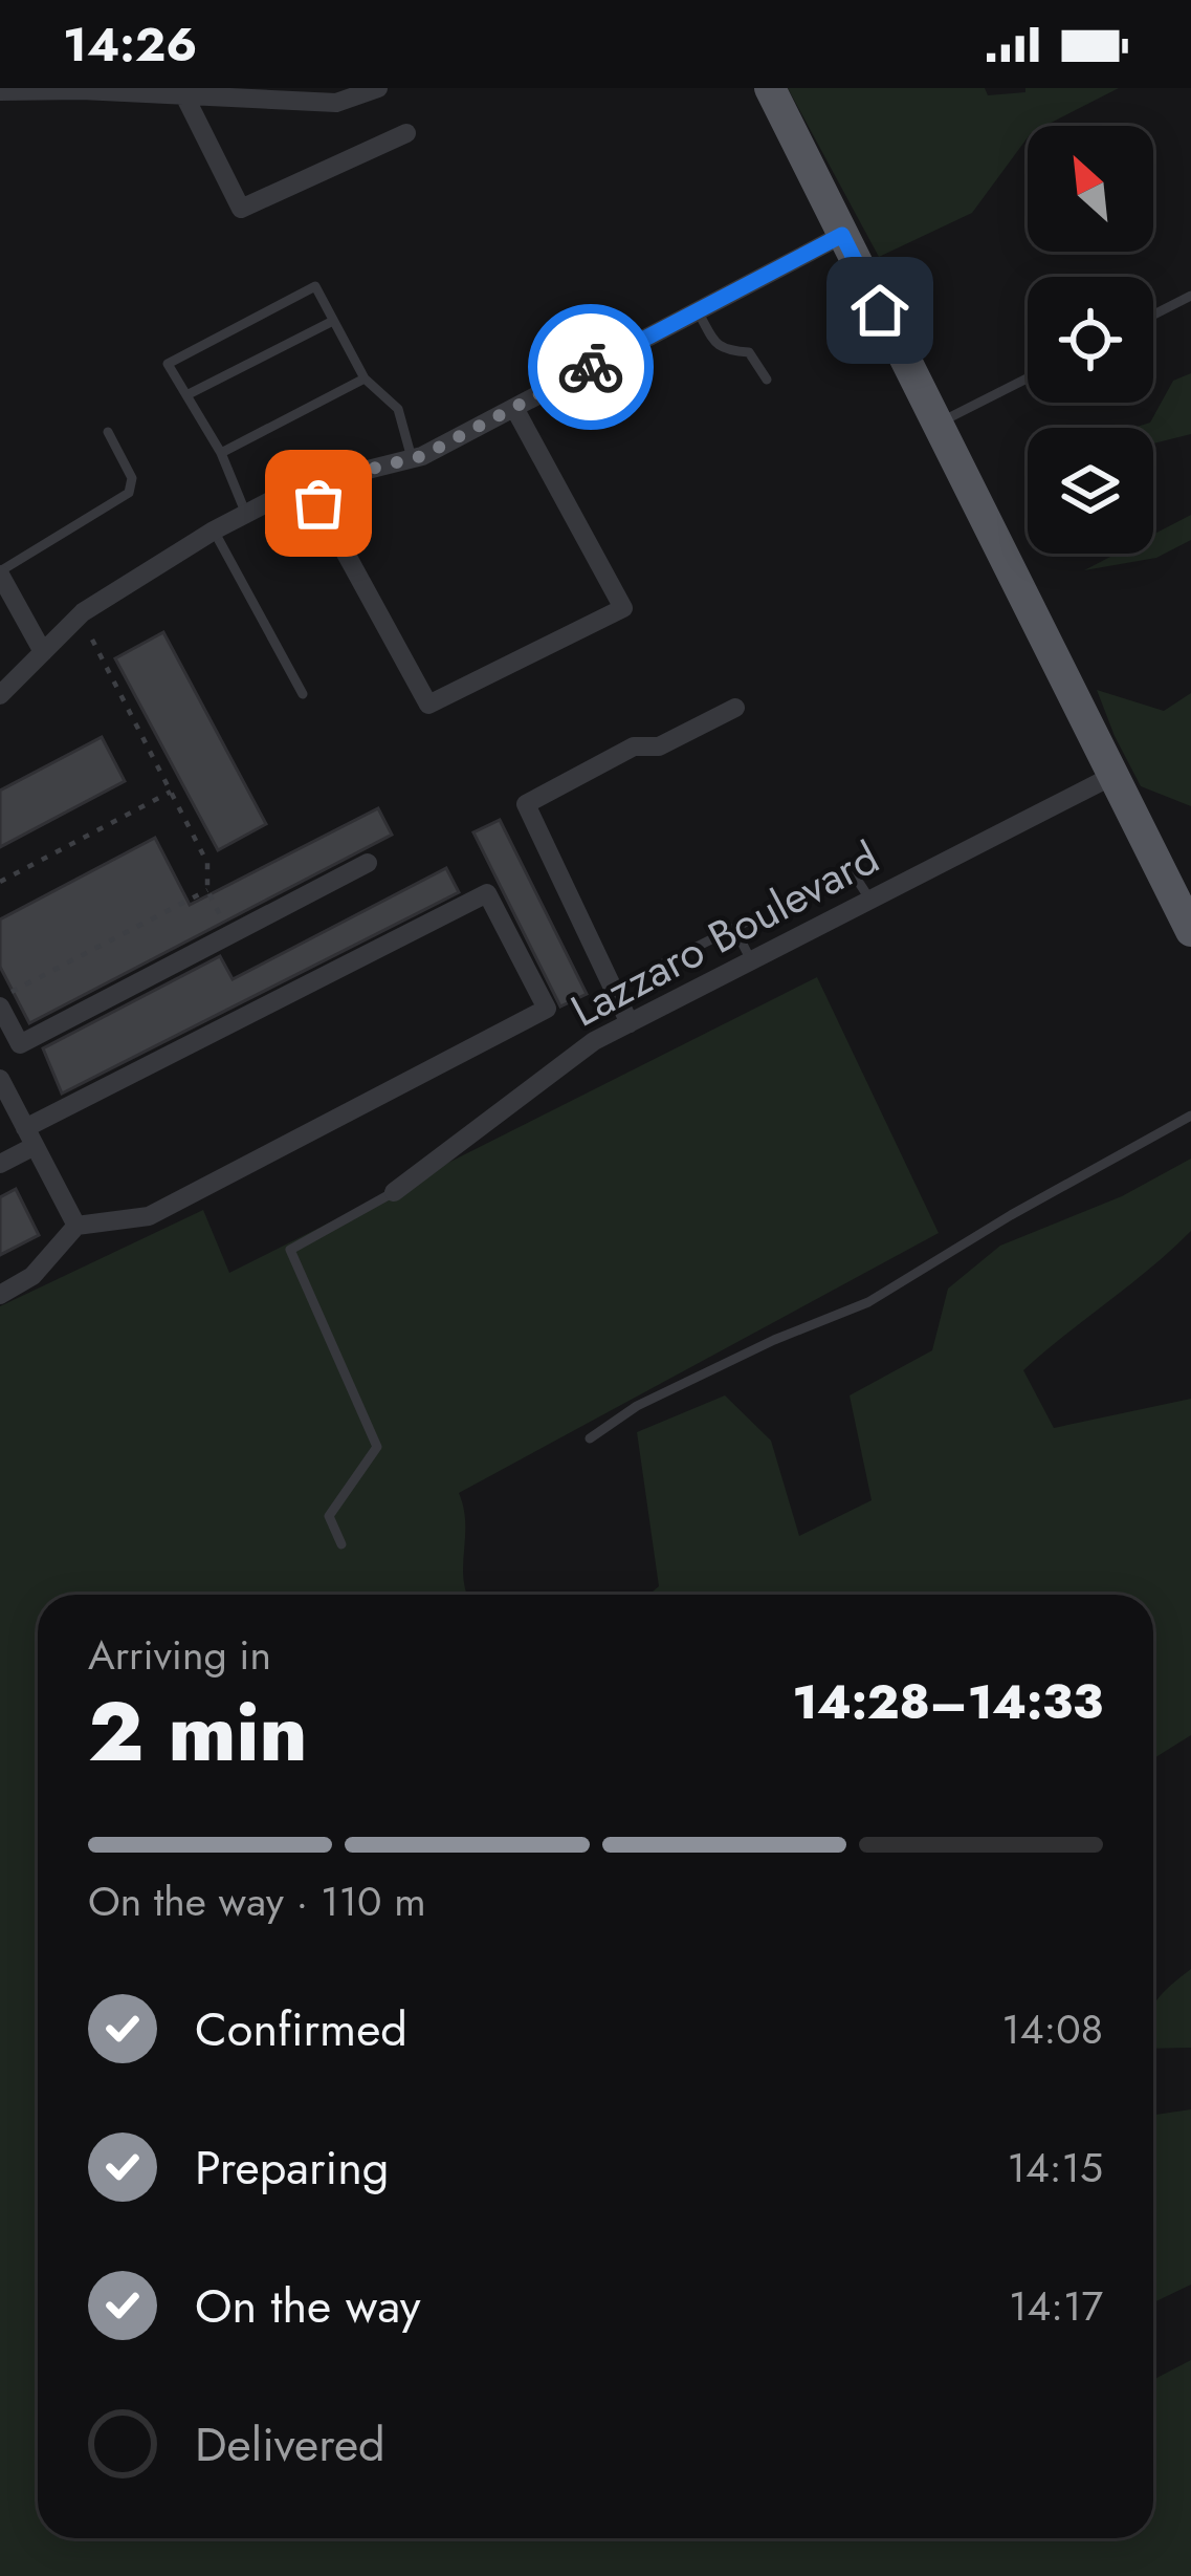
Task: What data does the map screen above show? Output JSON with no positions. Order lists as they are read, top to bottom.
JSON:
{
  "streets": {
    "street": ["Lazzaro Boulevard"]
  },
  "north": "top left",
  "page": {
    "status": "14:26",
    "heading": ["2 min", "Arriving in", "14:28–14:33"],
    "bar": "On the way · 110 m",
    "list": [
      ["Confirmed", "14:08"],
      ["Preparing", "14:15"],
      ["On the way", "14:17"],
      "Delivered"
    ]
  }
}
